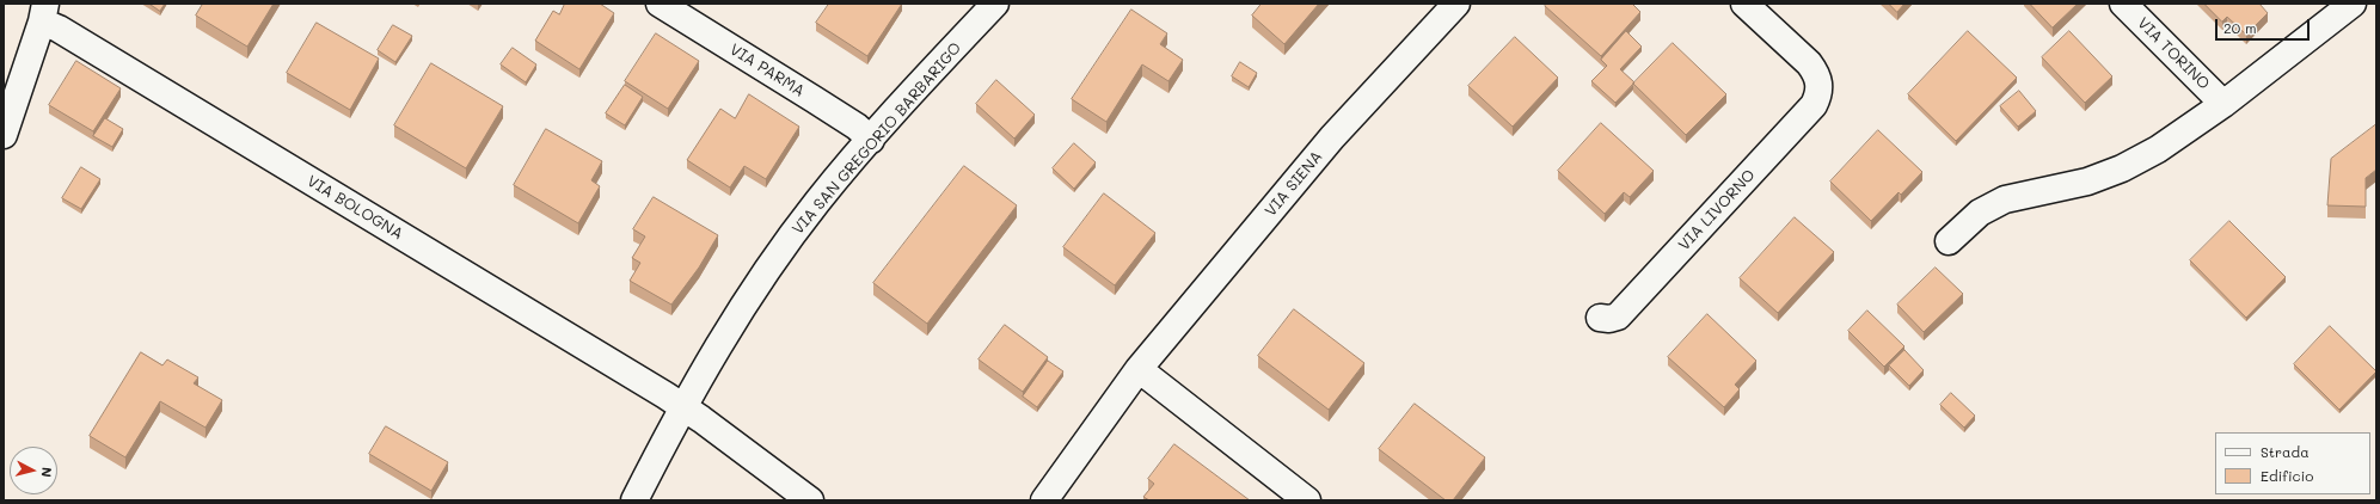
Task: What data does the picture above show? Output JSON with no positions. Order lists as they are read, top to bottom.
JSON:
{
  "streets": {
    "street": [
      "VIA TORINO",
      "VIA PARMA",
      "VIA SAN GREGORIO BARBARIGO",
      "VIA SIENA",
      "VIA BOLOGNA",
      "VIA LIVORNO"
    ]
  },
  "crossings": [
    ["VIA PARMA", "VIA SAN GREGORIO BARBARIGO"],
    ["VIA SAN GREGORIO BARBARIGO", "VIA BOLOGNA"]
  ],
  "legend": ["Strada", "Edificio"],
  "scale_bar": "20 m",
  "north": "right"
}
